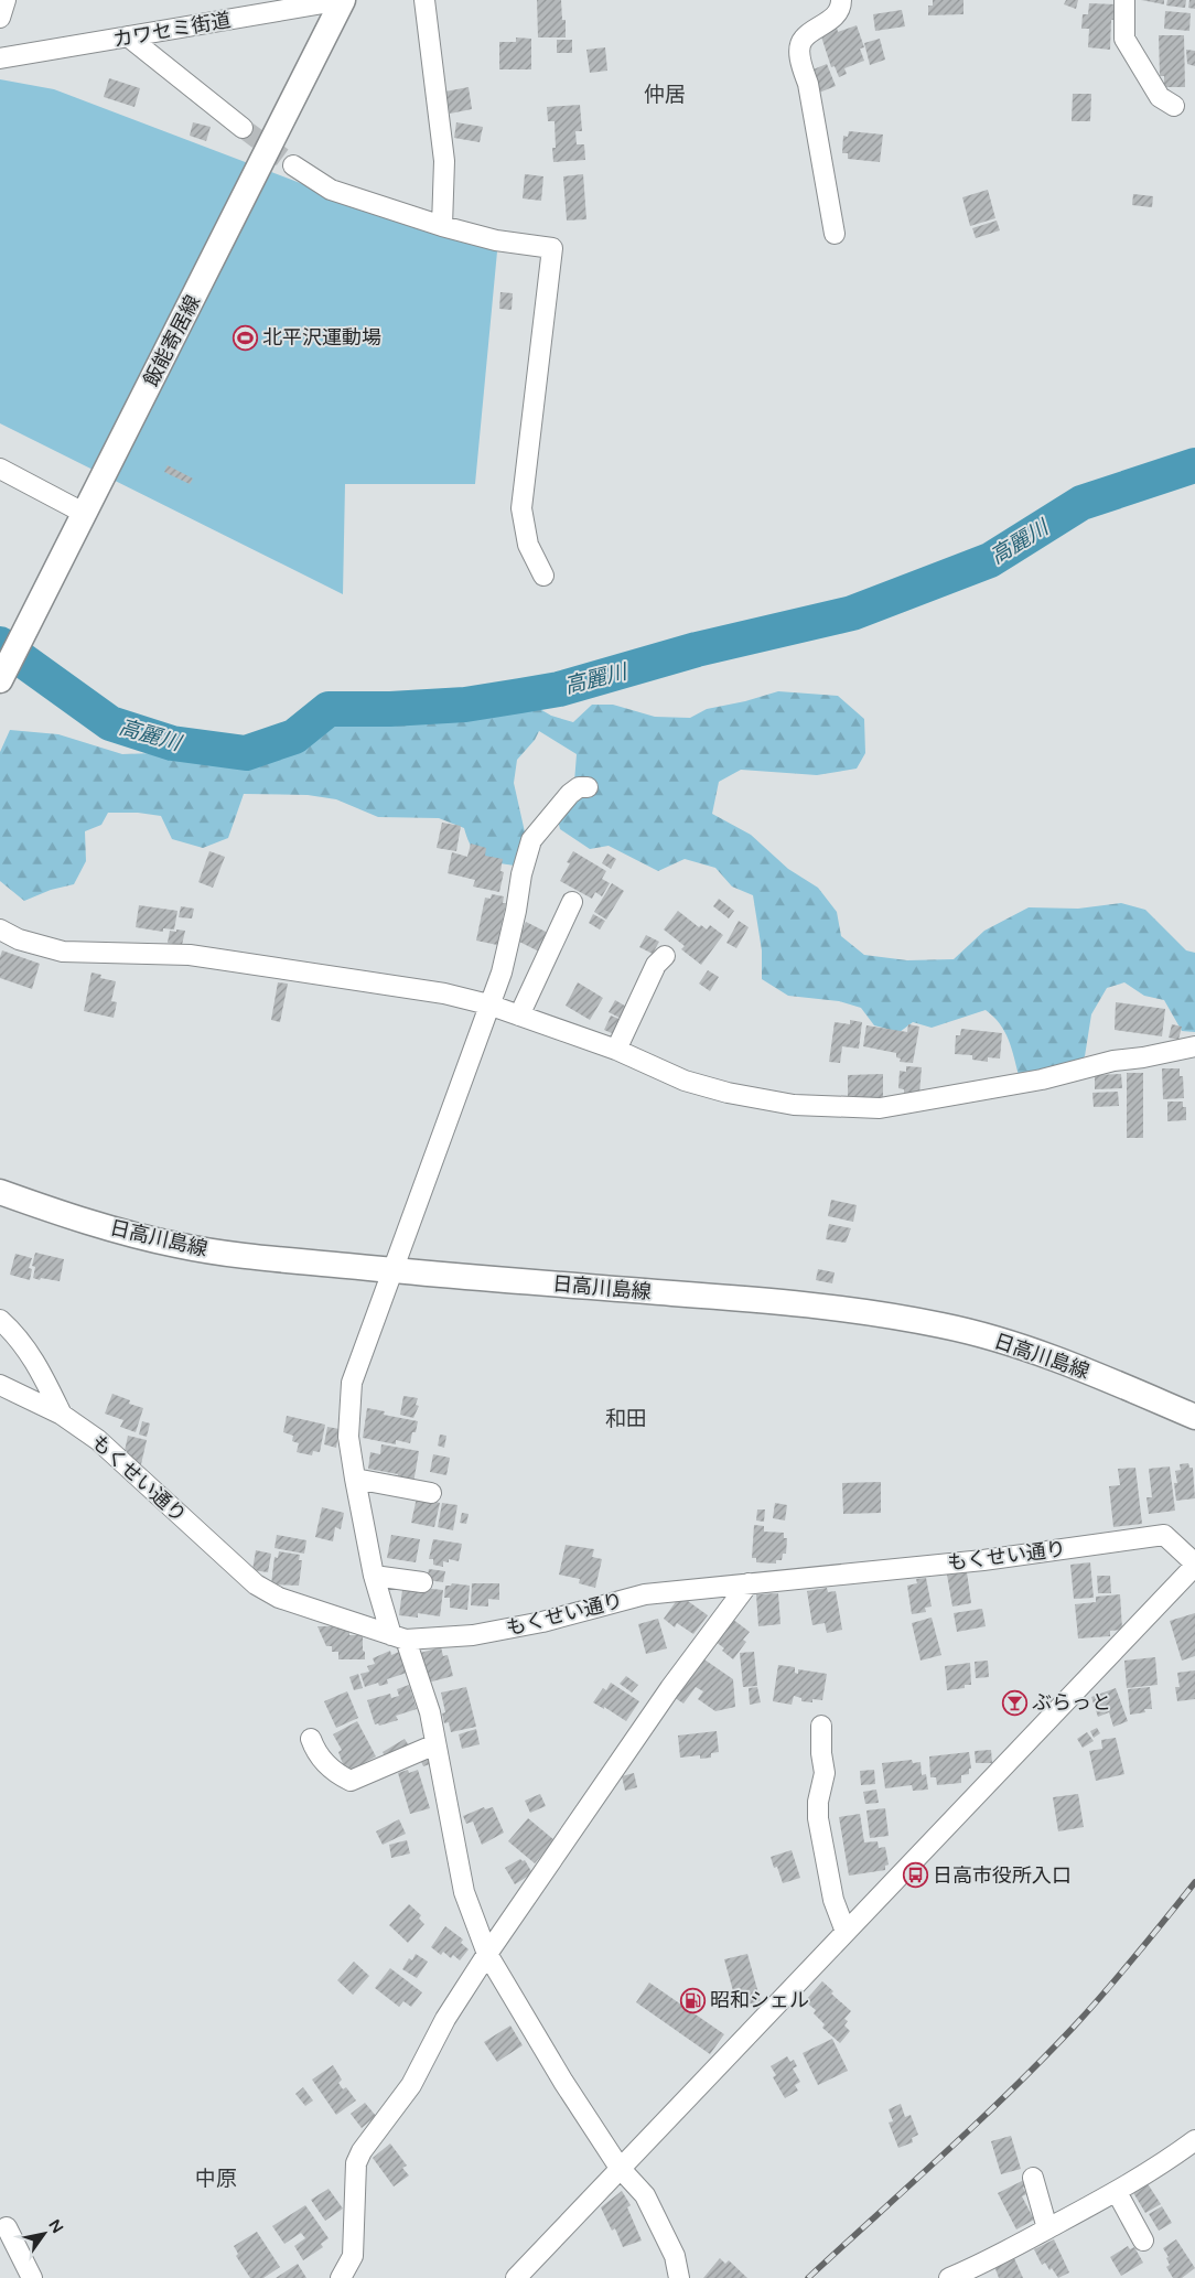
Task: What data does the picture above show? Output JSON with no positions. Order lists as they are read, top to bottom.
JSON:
{
  "streets": {
    "main road": ["飯能寄居線", "日高川島線"],
    "street": ["カワセミ街道", "もくせい通り"]
  },
  "crossings": [
    ["カワセミ街道", "飯能寄居線"]
  ],
  "districts": ["仲居", "和田", "中原"],
  "water": ["高麗川"],
  "places": {
    "sports": ["北平沢運動場"],
    "bar": ["ぶらっと"],
    "bus stop": ["日高市役所入口"],
    "fuel station": ["昭和シェル"]
  },
  "north": "top right"
}
